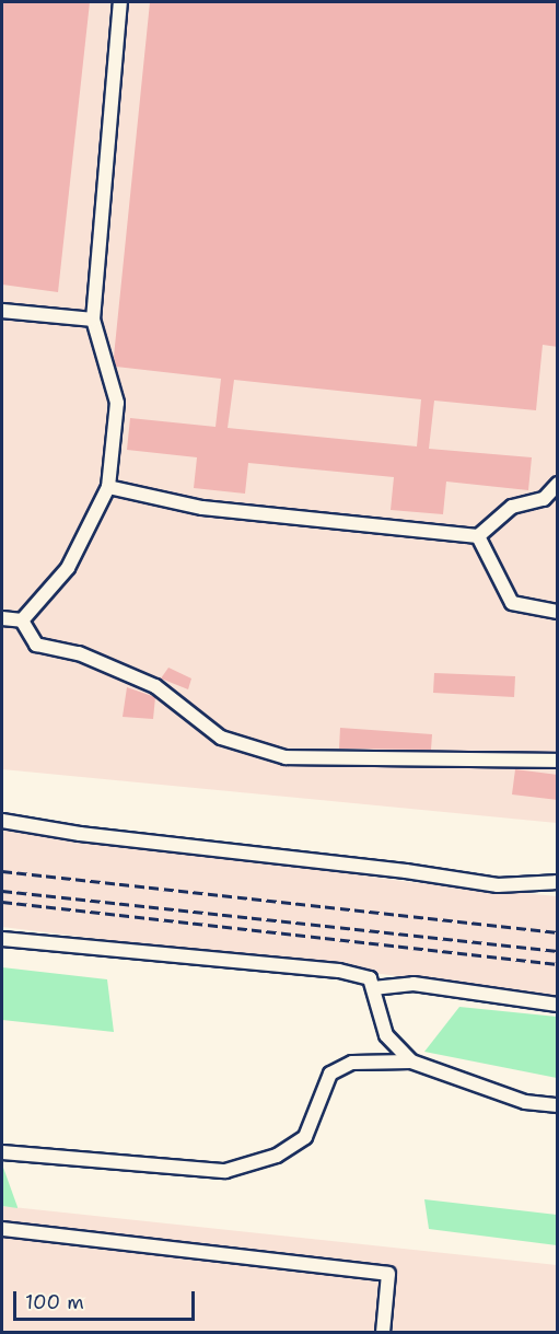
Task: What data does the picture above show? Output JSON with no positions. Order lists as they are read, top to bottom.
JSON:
{
  "scale_bar": "100 m"
}
